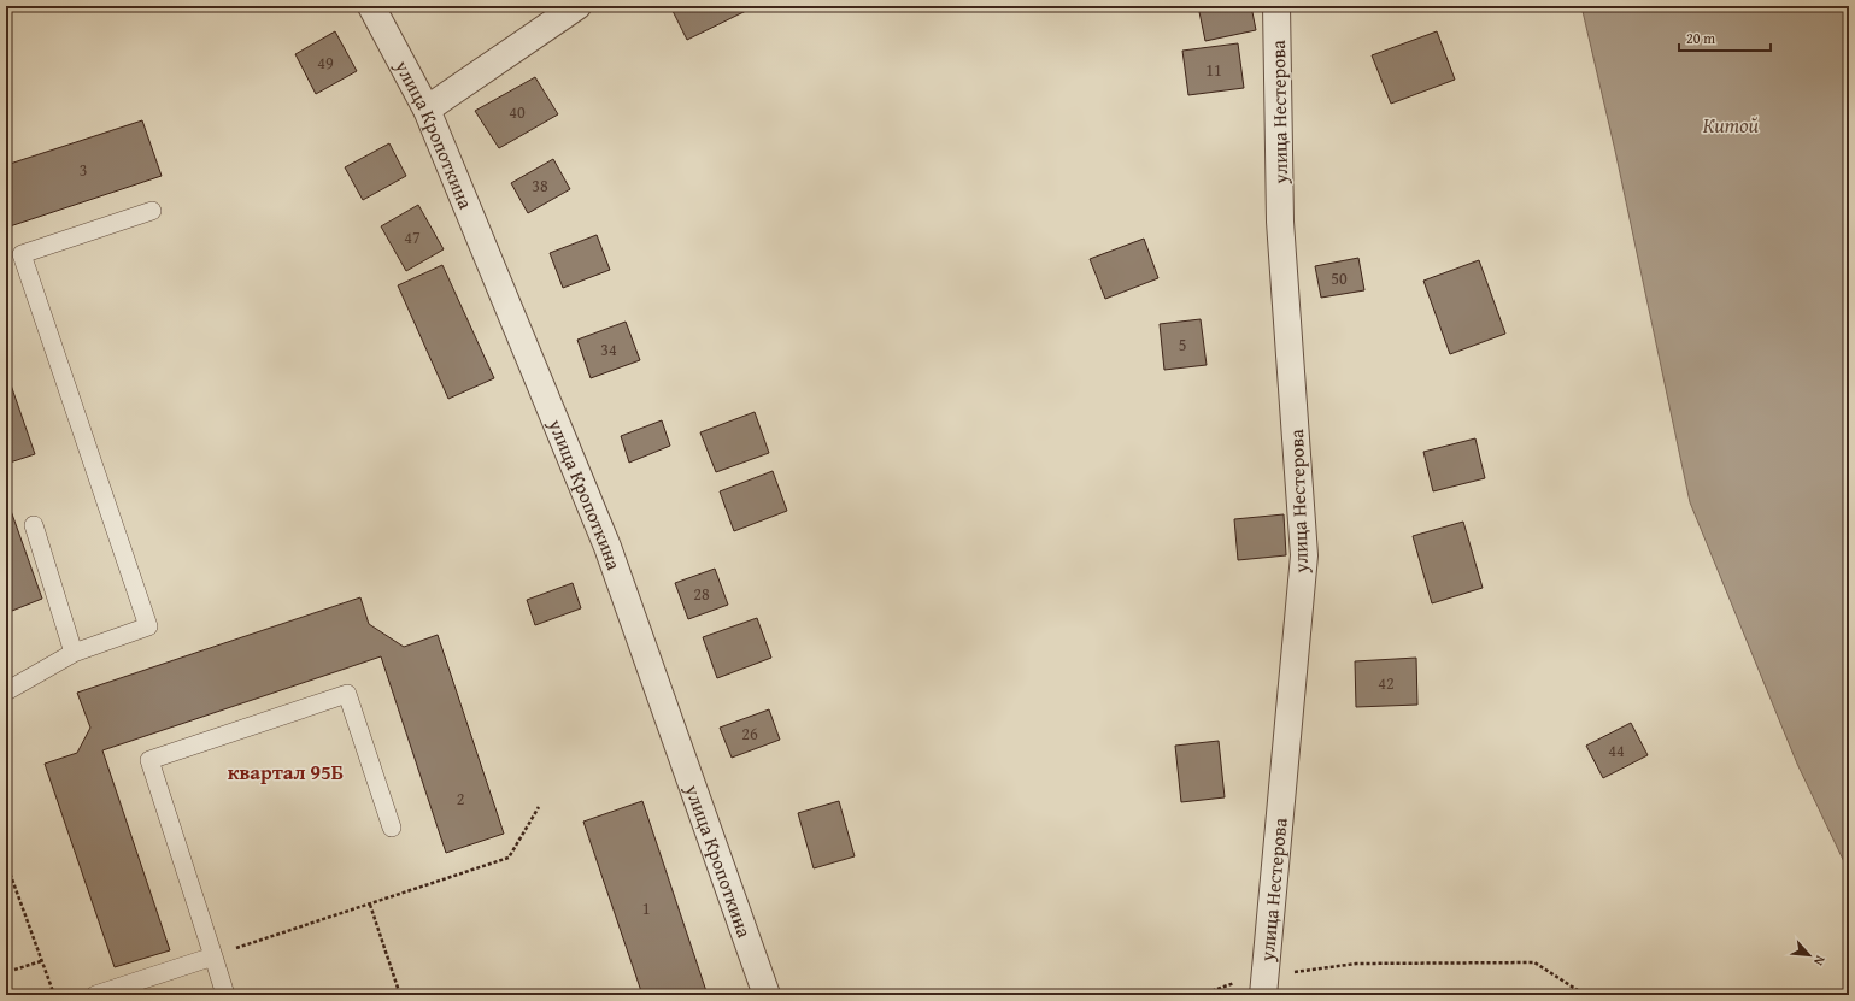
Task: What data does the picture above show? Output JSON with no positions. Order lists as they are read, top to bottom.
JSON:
{
  "streets": {
    "street": ["улица Нестерова", "улица Кропоткина"]
  },
  "districts": ["квартал 95Б"],
  "water": ["Китой"],
  "house_numbers": [
    "49",
    "11",
    "40",
    "3",
    "38",
    "47",
    "50",
    "5",
    "34",
    "28",
    "42",
    "26",
    "44",
    "2",
    "1"
  ],
  "scale_bar": "20 m",
  "north": "bottom right"
}
